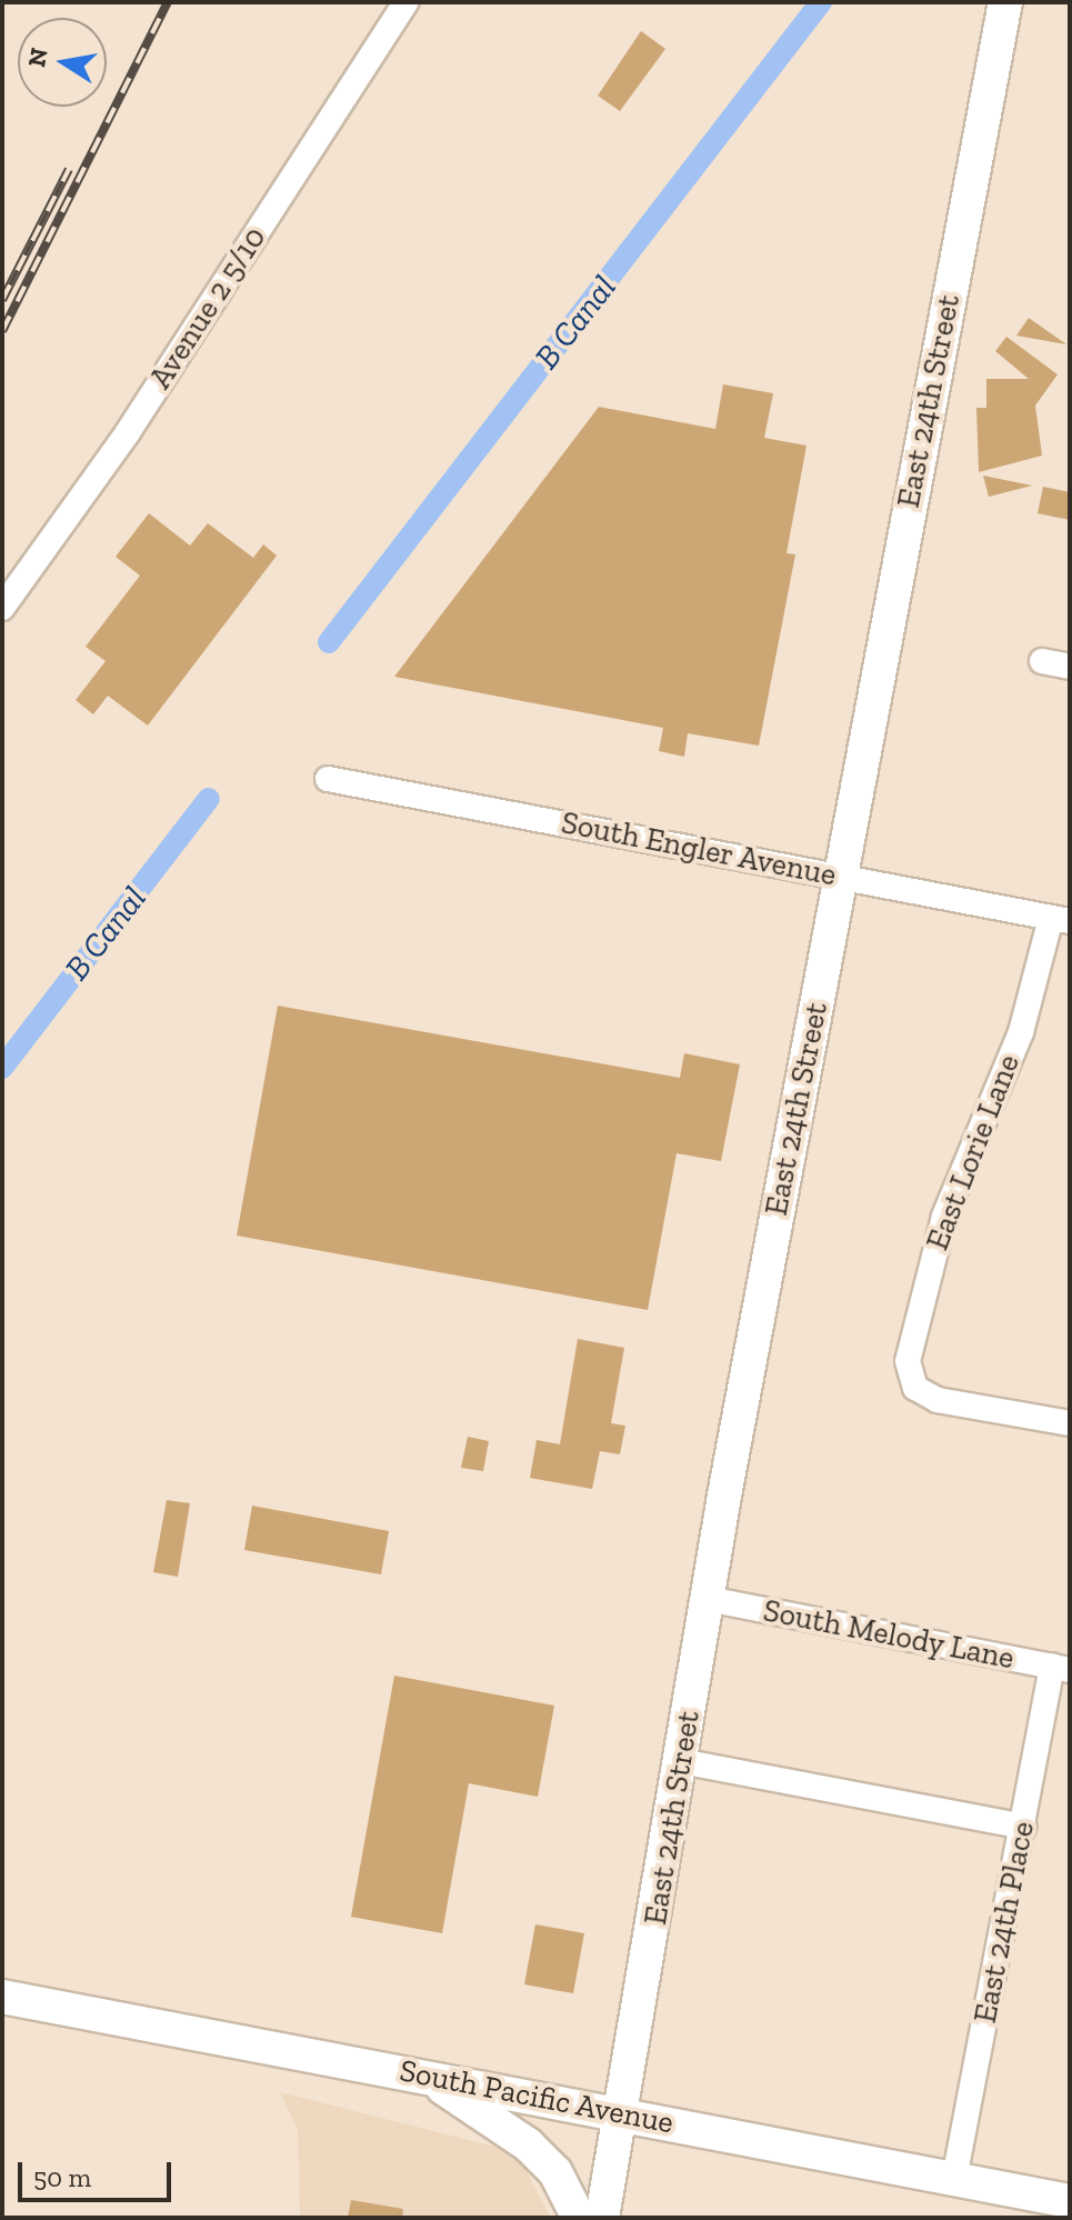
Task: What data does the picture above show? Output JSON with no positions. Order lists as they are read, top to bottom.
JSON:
{
  "streets": {
    "main road": ["East 24th Street", "South Pacific Avenue"],
    "street": [
      "Avenue 2 5/10",
      "South Engler Avenue",
      "East Lorie Lane",
      "South Melody Lane",
      "East 24th Place"
    ]
  },
  "crossings": [
    ["East 24th Street", "South Engler Avenue"],
    ["East 24th Street", "South Melody Lane"],
    ["East 24th Street", "South Pacific Avenue"],
    ["South Engler Avenue", "East Lorie Lane"],
    ["South Melody Lane", "East 24th Place"],
    ["East 24th Place", "South Pacific Avenue"]
  ],
  "water": ["B Canal"],
  "scale_bar": "50 m",
  "north": "left"
}
